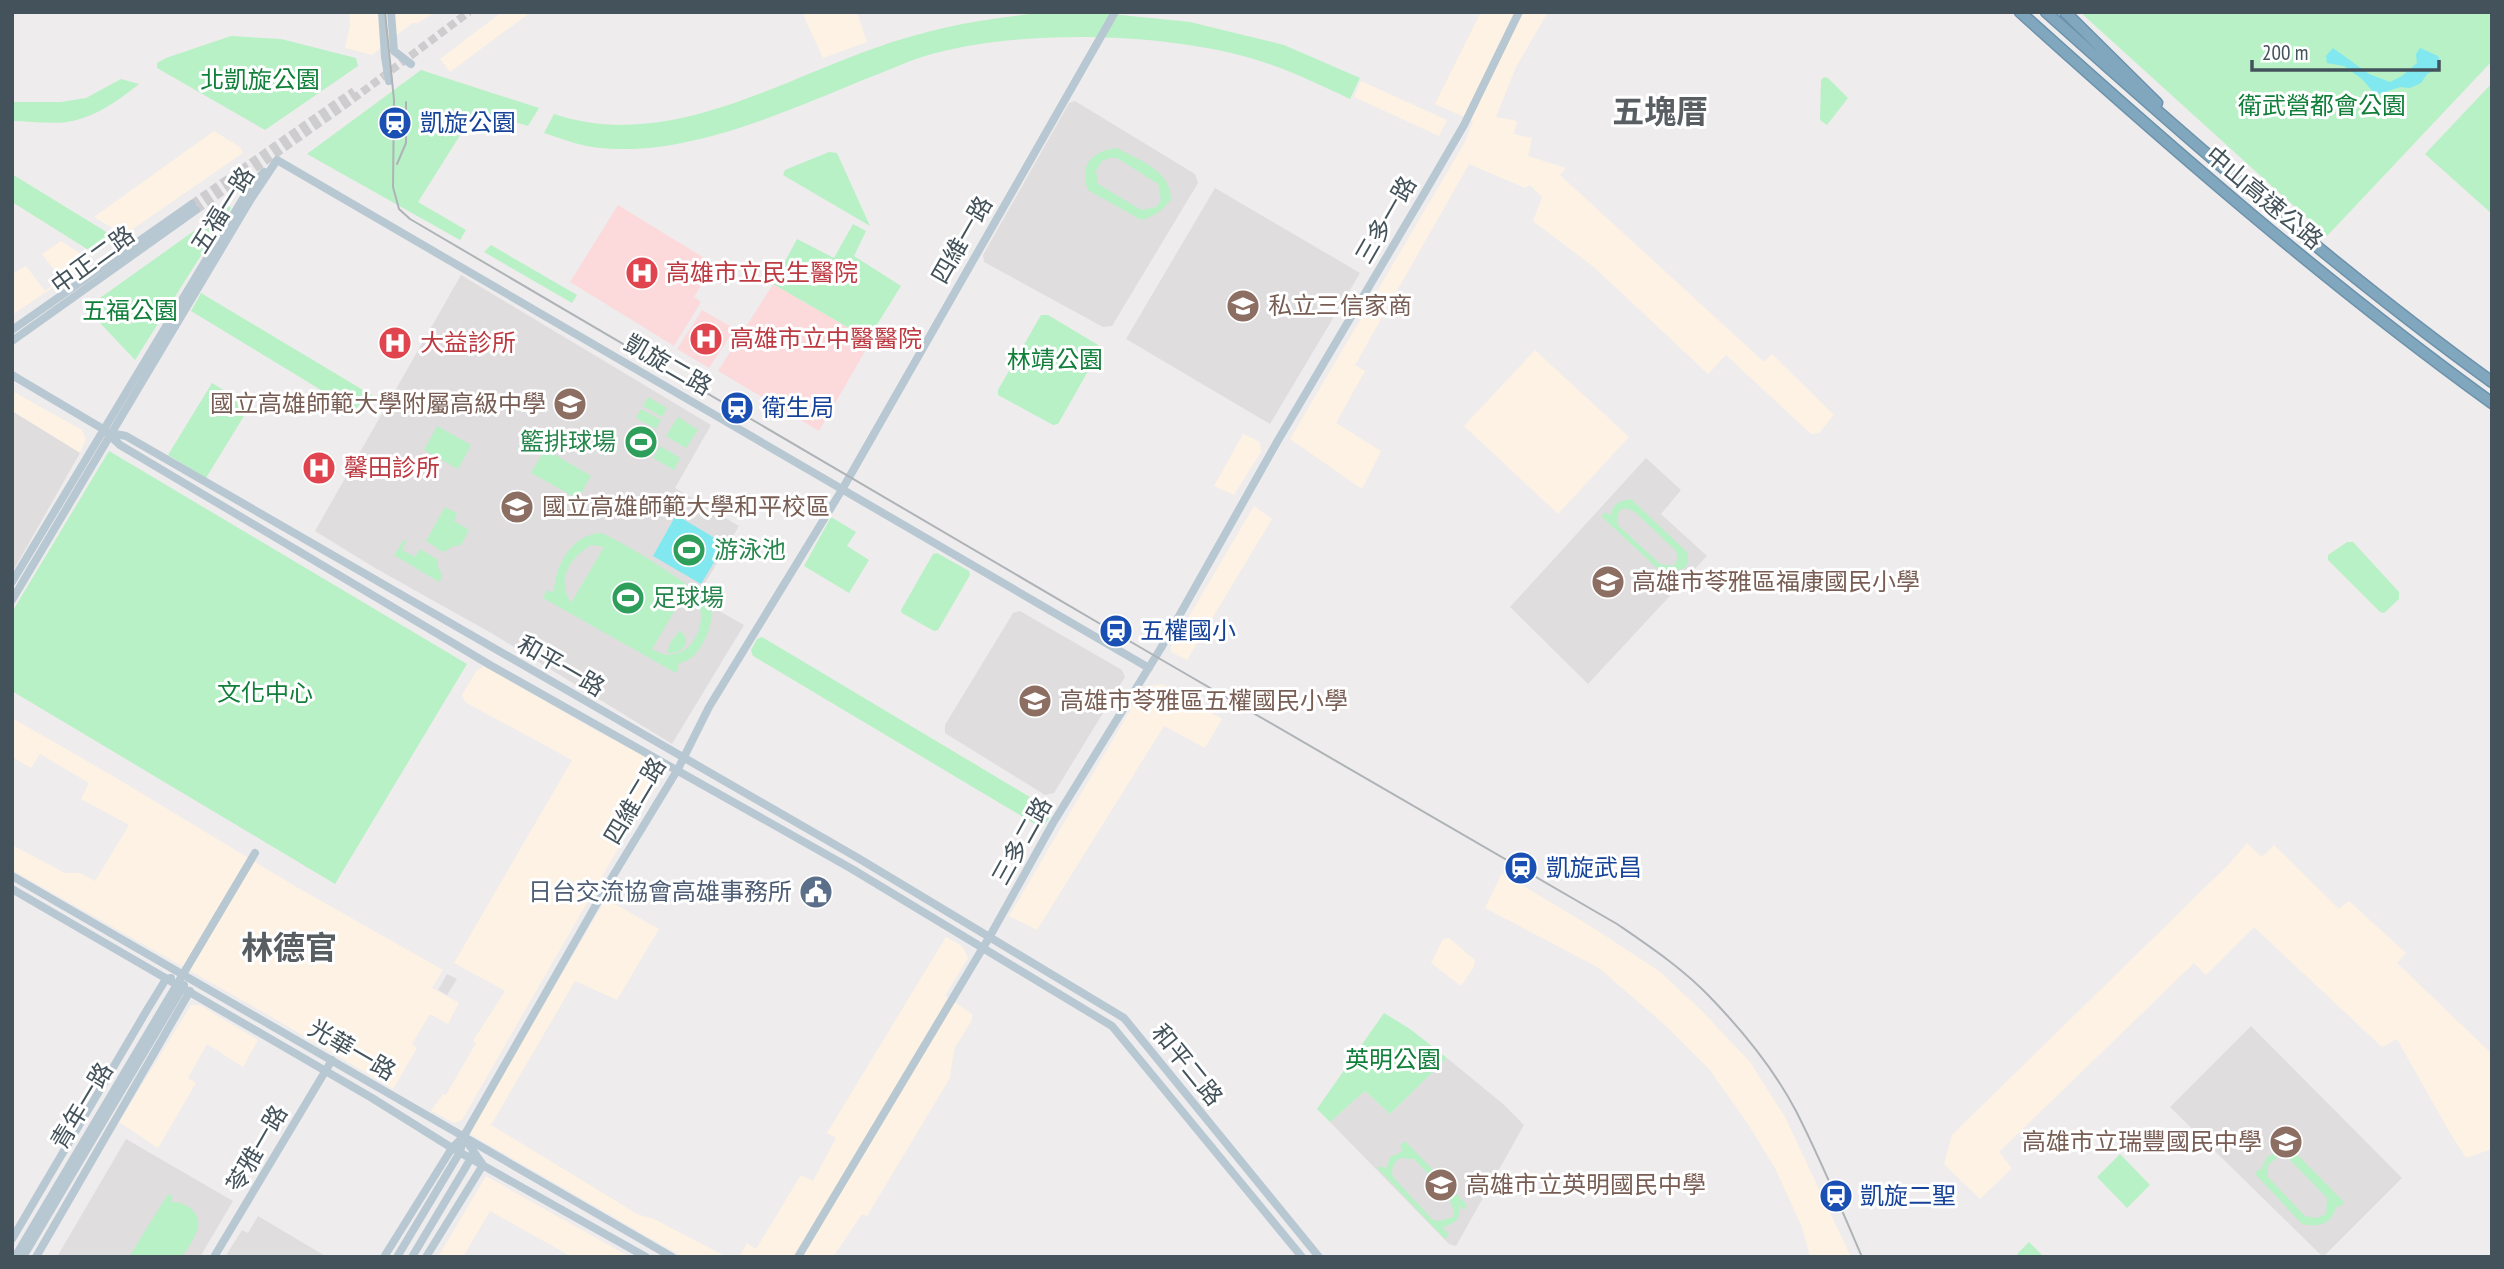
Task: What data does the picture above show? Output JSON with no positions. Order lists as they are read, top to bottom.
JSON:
{
  "streets": {
    "highway": ["中山高速公路"],
    "street": [
      "五福一路",
      "三多一路",
      "四維一路",
      "中正二路",
      "凱旋二路",
      "和平一路",
      "四維二路",
      "三多二路",
      "光華一路",
      "和平二路",
      "青年一路",
      "苓雅一路"
    ]
  },
  "crossings": [
    ["五福一路", "凱旋二路"],
    ["五福一路", "和平一路"],
    ["三多一路", "三多二路"],
    ["四維一路", "凱旋二路"],
    ["四維一路", "四維二路"],
    ["凱旋二路", "四維二路"],
    ["凱旋二路", "三多二路"],
    ["和平一路", "四維二路"],
    ["和平一路", "三多二路"],
    ["和平一路", "和平二路"],
    ["四維二路", "光華一路"],
    ["三多二路", "和平二路"],
    ["光華一路", "青年一路"],
    ["光華一路", "苓雅一路"]
  ],
  "districts": ["五塊厝", "林德官"],
  "parks": [
    "北凱旋公園",
    "衛武營都會公園",
    "五福公園",
    "林靖公園",
    "文化中心",
    "英明公園"
  ],
  "places": {
    "station": [
      "凱旋公園",
      "衛生局",
      "五權國小",
      "凱旋武昌",
      "凱旋二聖"
    ],
    "hospital": [
      "高雄市立民生醫院",
      "高雄市立中醫醫院",
      "大益診所",
      "馨田診所"
    ],
    "school or university": [
      "私立三信家商",
      "國立高雄師範大學附屬高級中學",
      "國立高雄師範大學和平校區",
      "高雄市苓雅區福康國民小學",
      "高雄市苓雅區五權國民小學",
      "高雄市立瑞豐國民中學",
      "高雄市立英明國民中學"
    ],
    "sports": ["籃排球場", "游泳池", "足球場"],
    "public building": ["日台交流協會高雄事務所"]
  },
  "scale_bar": "200 m"
}
